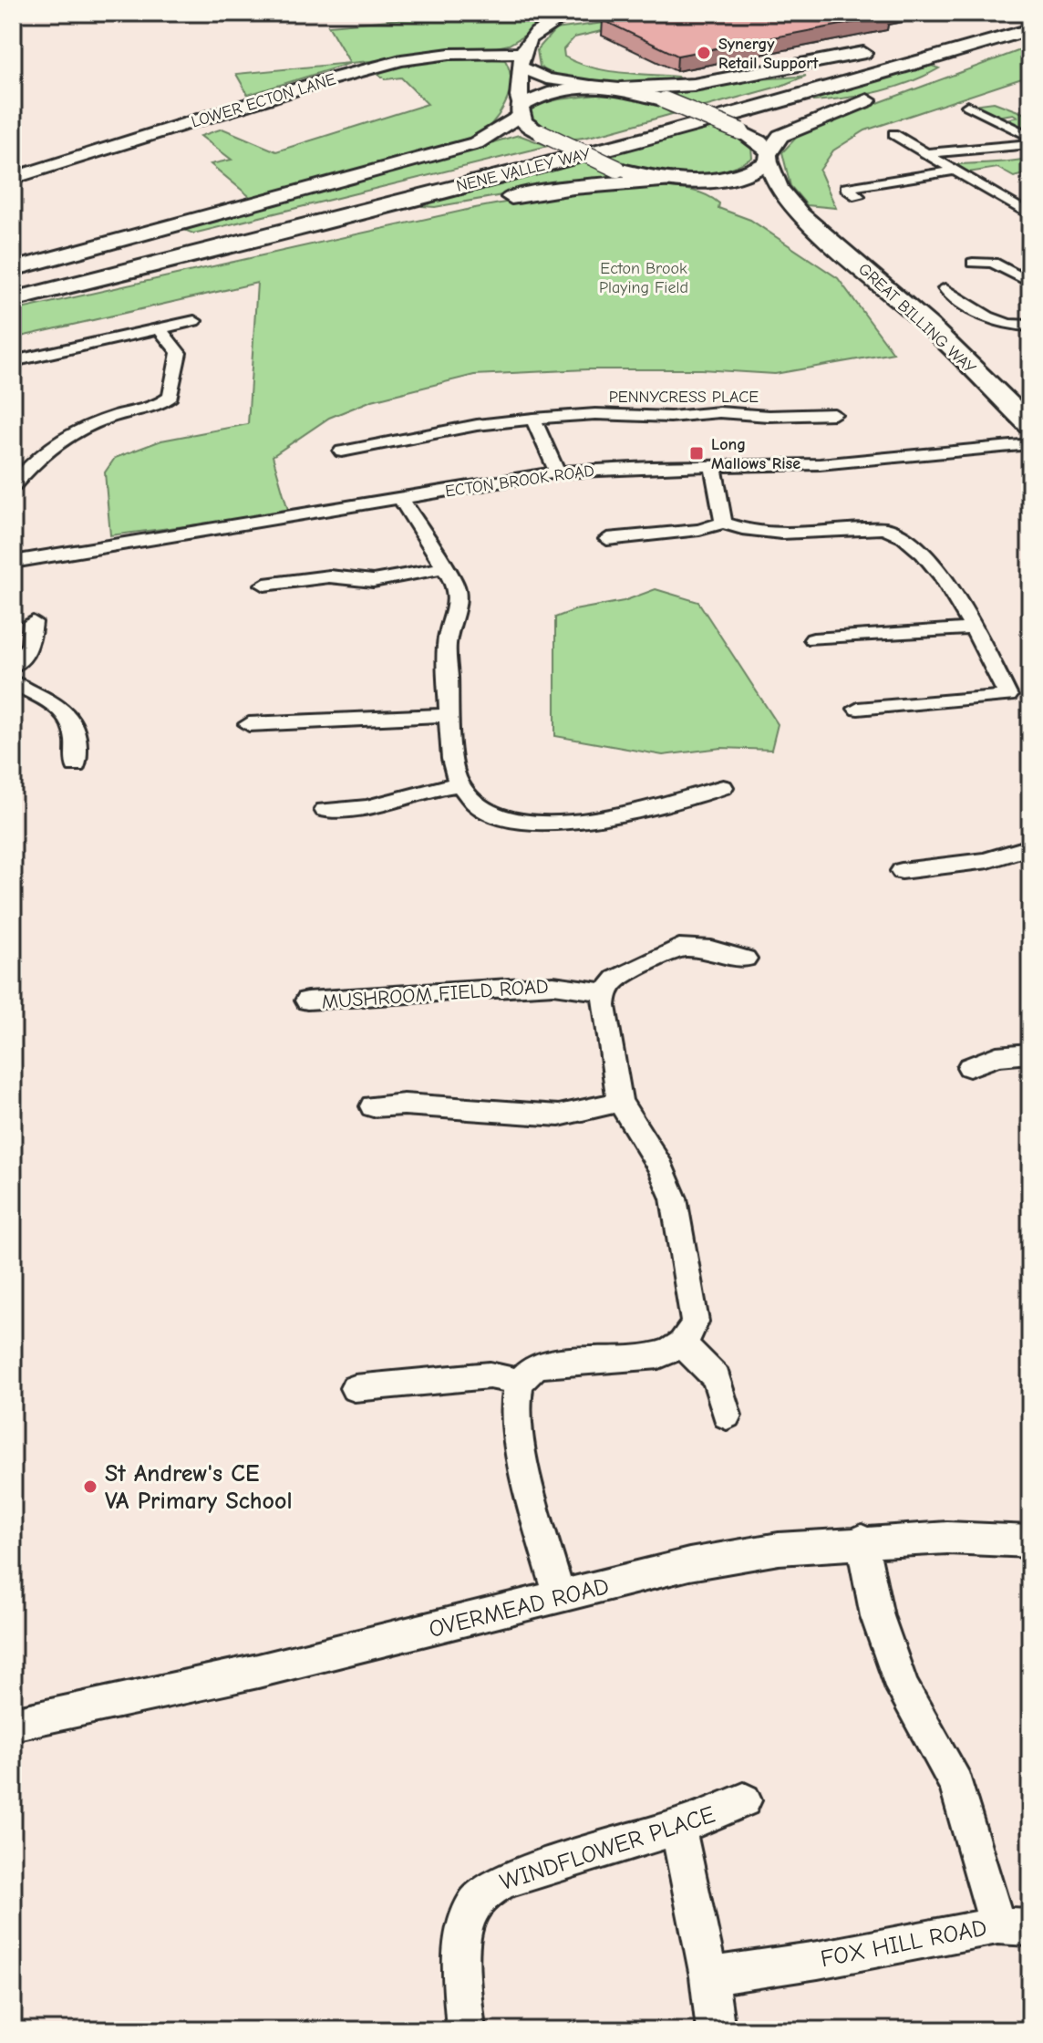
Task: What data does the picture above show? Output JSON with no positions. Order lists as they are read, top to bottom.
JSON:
{
  "streets": {
    "highway": ["NENE VALLEY WAY"],
    "main road": ["GREAT BILLING WAY"],
    "street": [
      "LOWER ECTON LANE",
      "PENNYCRESS PLACE",
      "ECTON BROOK ROAD",
      "MUSHROOM FIELD ROAD",
      "OVERMEAD ROAD",
      "WINDFLOWER PLACE",
      "FOX HILL ROAD"
    ]
  },
  "crossings": [
    ["OVERMEAD ROAD", "FOX HILL ROAD"]
  ],
  "parks": ["Ecton Brook Playing Field"],
  "places": {
    "other": ["Synergy Retail Support", "St Andrew's CE VA Primary School"],
    "transit": ["Long Mallows Rise"]
  }
}
